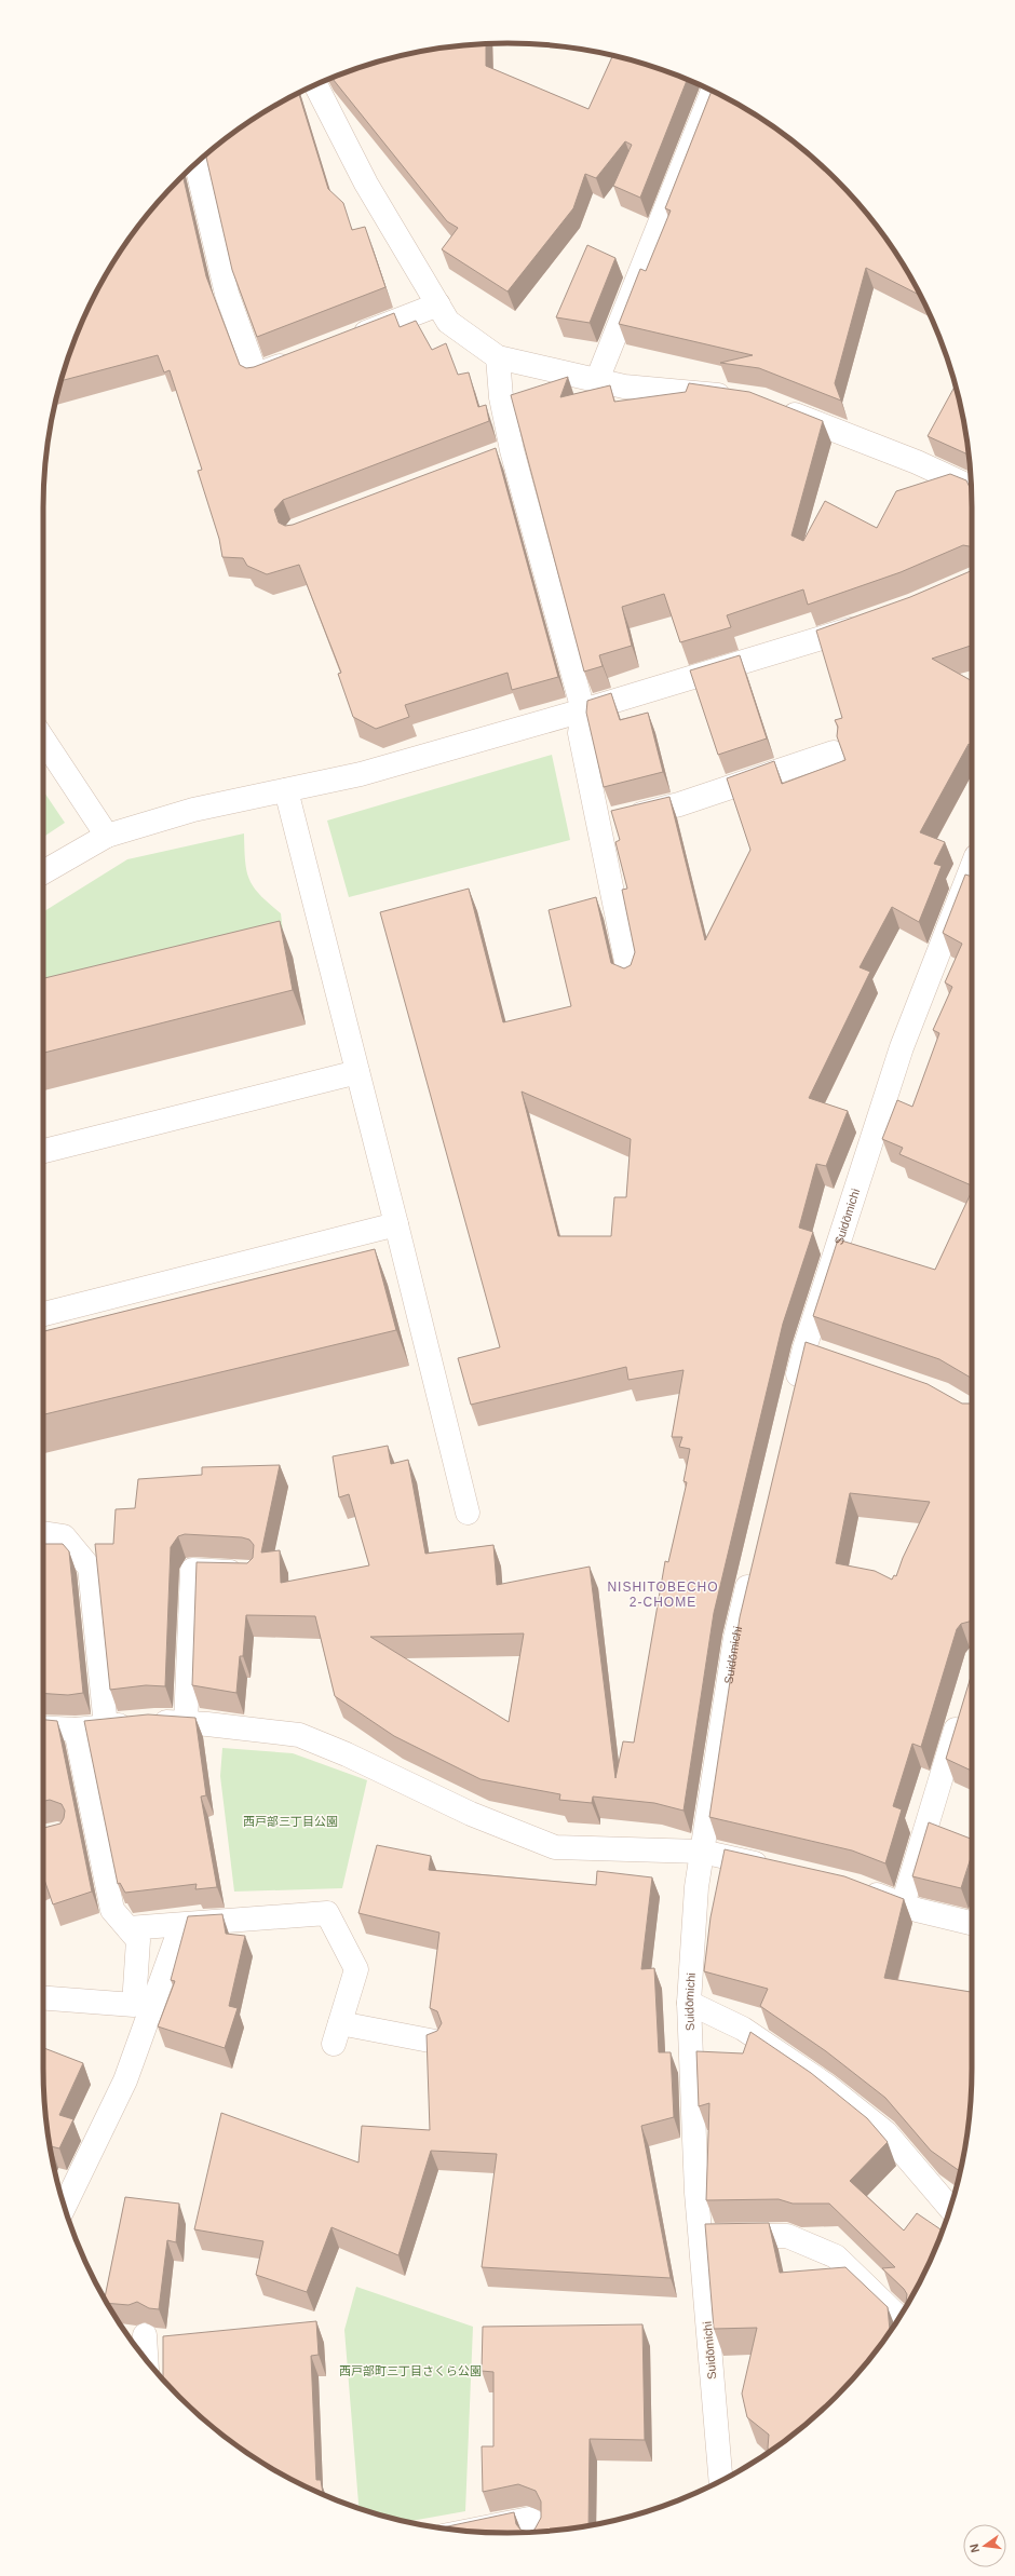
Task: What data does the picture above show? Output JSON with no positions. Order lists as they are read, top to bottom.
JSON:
{
  "streets": {
    "street": ["Suidōmichi"]
  },
  "districts": ["NISHITOBECHO 2-CHOME"],
  "parks": ["西戸部三丁目公園", "西戸部町三丁目さくら公園"],
  "north": "left"
}
